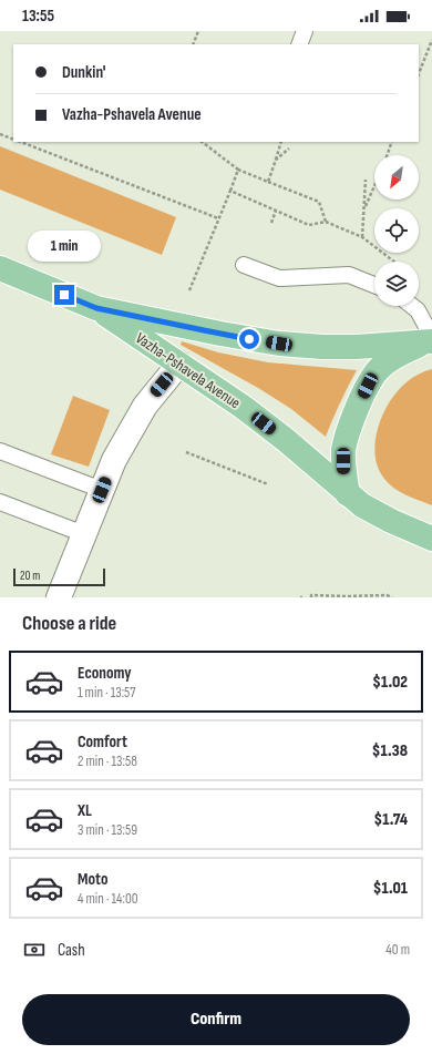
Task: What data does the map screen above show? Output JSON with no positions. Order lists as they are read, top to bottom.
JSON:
{
  "streets": {
    "main road": ["Vazha-Pshavela Avenue"]
  },
  "scale_bar": "20 m",
  "north": "bottom left",
  "page": {
    "status": "13:55",
    "banner": ["Dunkin'", "Vazha-Pshavela Avenue"],
    "bubble": "1 min",
    "scale": "20 m",
    "heading": "Choose a ride",
    "list": [
      {
        "name": "Economy",
        "note": "1 min · 13:57",
        "value": "$1.02"
      },
      {
        "name": "Comfort",
        "note": "2 min · 13:58",
        "value": "$1.38"
      },
      {
        "name": "XL",
        "note": "3 min · 13:59",
        "value": "$1.74"
      },
      {
        "name": "Moto",
        "note": "4 min · 14:00",
        "value": "$1.01"
      }
    ],
    "pay": ["Cash", "40 m"],
    "buttons": "Confirm"
  }
}
